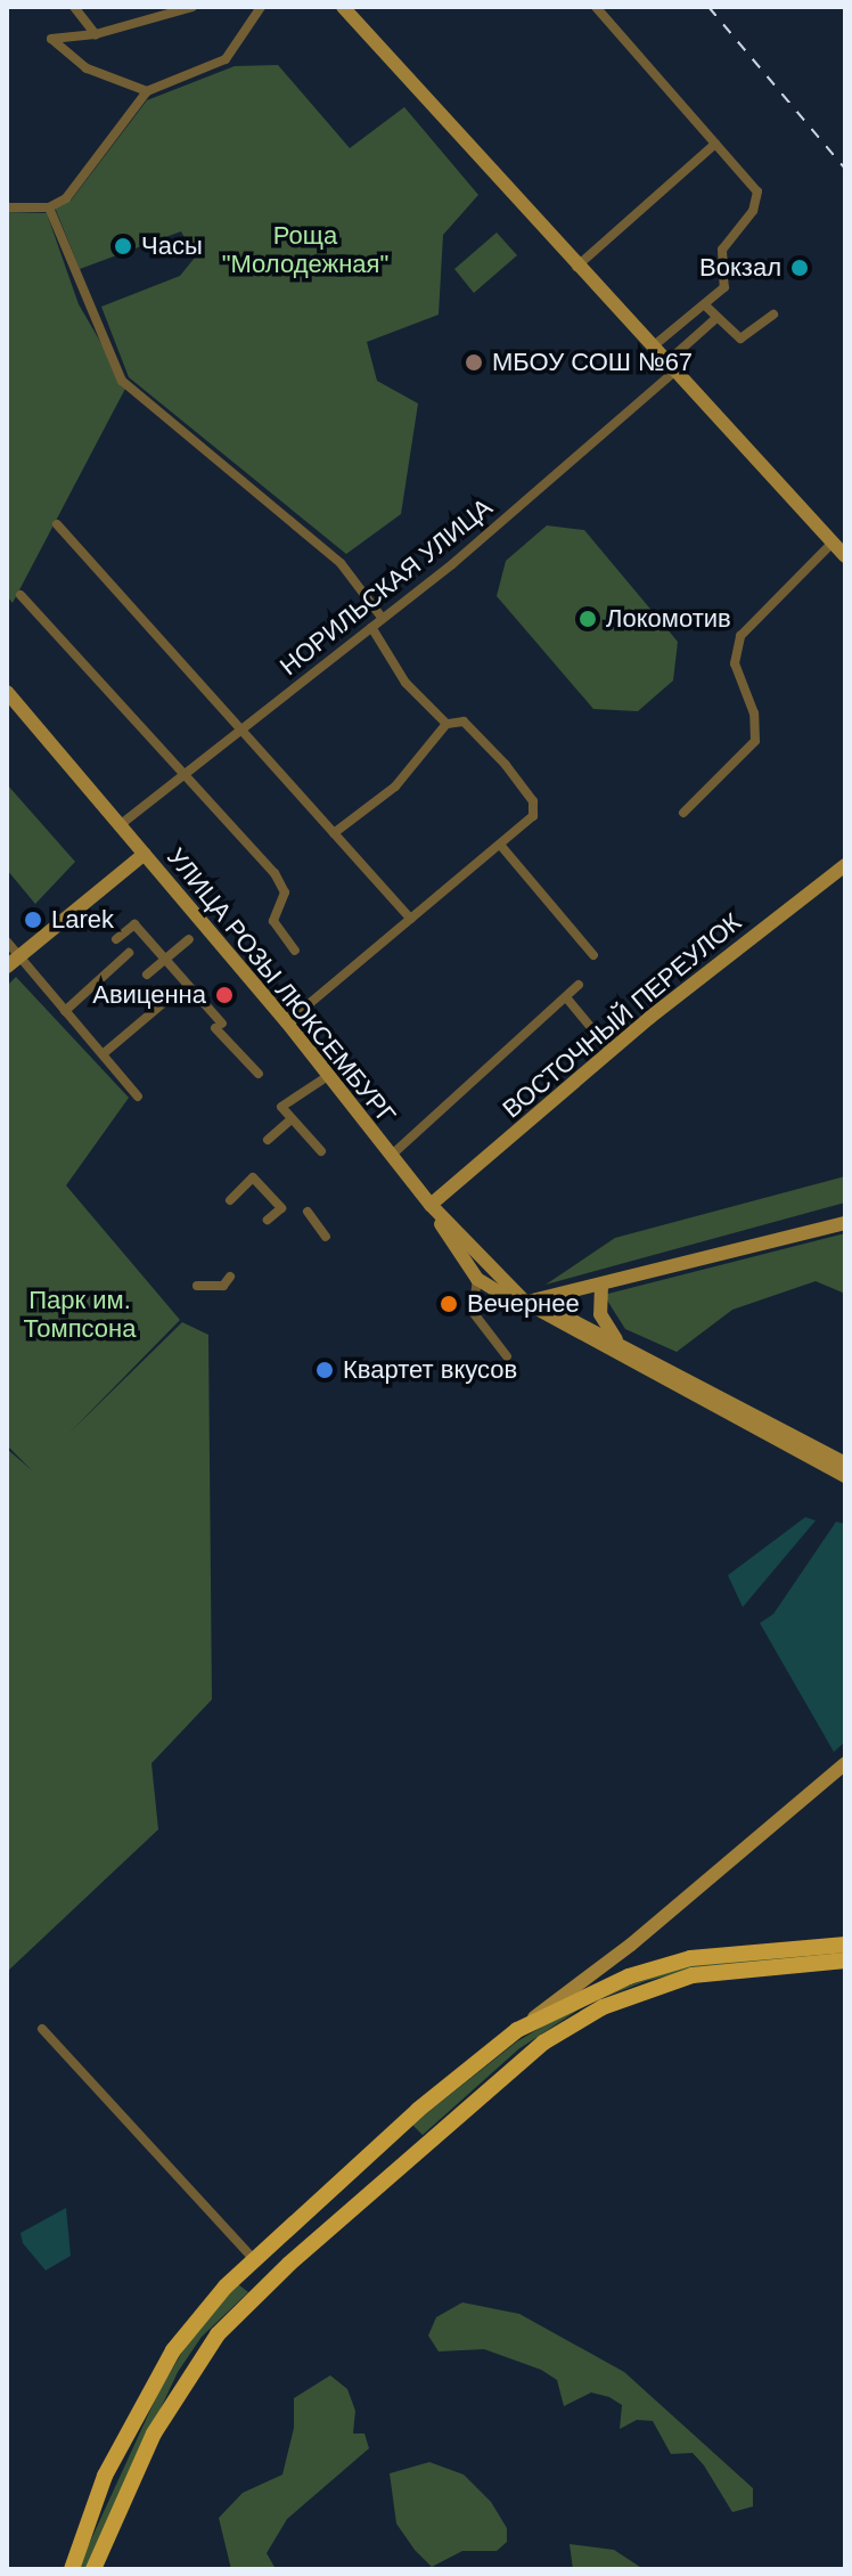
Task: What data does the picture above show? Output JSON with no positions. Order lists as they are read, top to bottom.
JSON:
{
  "streets": {
    "main road": ["УЛИЦА РОЗЫ ЛЮКСЕМБУРГ", "ВОСТОЧНЫЙ ПЕРЕУЛОК"],
    "street": ["НОРИЛЬСКАЯ УЛИЦА"]
  },
  "crossings": [
    ["НОРИЛЬСКАЯ УЛИЦА", "УЛИЦА РОЗЫ ЛЮКСЕМБУРГ"],
    ["УЛИЦА РОЗЫ ЛЮКСЕМБУРГ", "ВОСТОЧНЫЙ ПЕРЕУЛОК"]
  ],
  "parks": ["Роща \"Молодежная\"", "Парк им. Томпсона"],
  "places": [
    "Часы",
    "Вокзал",
    "МБОУ СОШ №67",
    "Локомотив",
    "Larek",
    "Авиценна",
    "Вечернее",
    "Квартет вкусов"
  ]
}
